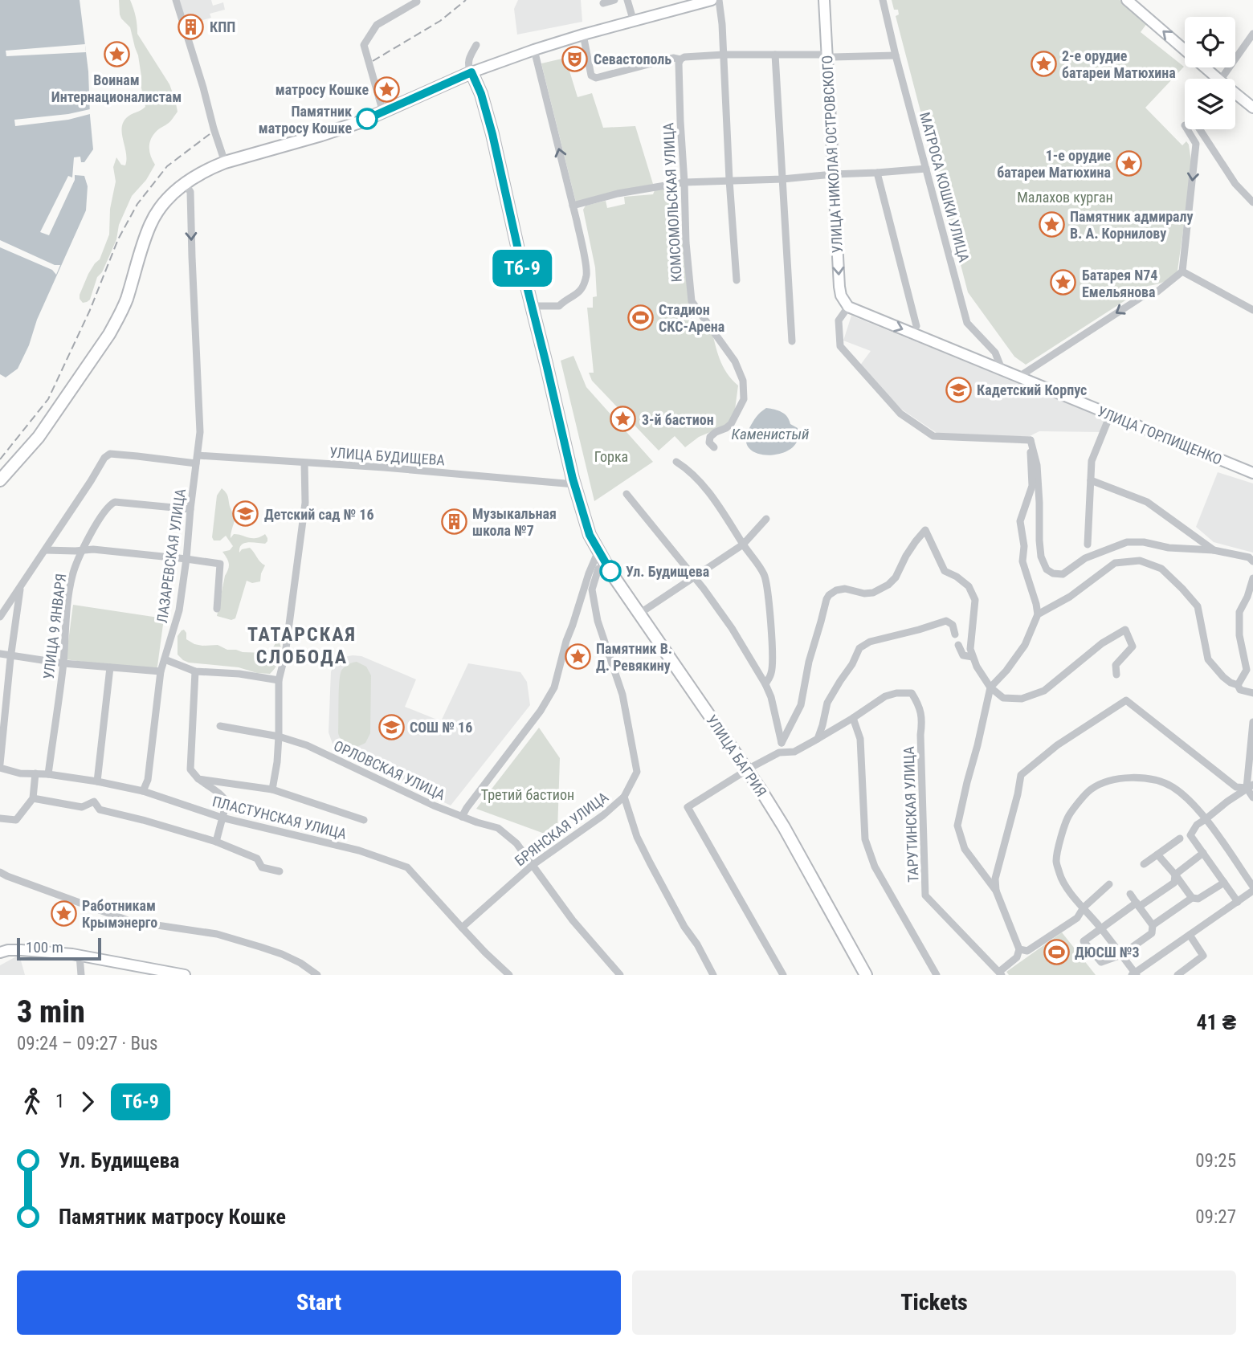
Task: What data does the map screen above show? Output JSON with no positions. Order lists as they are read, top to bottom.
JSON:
{
  "streets": {
    "main road": ["УЛИЦА НИКОЛАЯ ОСТРОВСКОГО", "УЛИЦА ГОРПИЩЕНКО", "УЛИЦА БАГРИЯ"],
    "street": [
      "МАТРОСА КОШКИ УЛИЦА",
      "КОМСОМОЛЬСКАЯ УЛИЦА",
      "УЛИЦА БУДИЩЕВА",
      "ЛАЗАРЕВСКАЯ УЛИЦА",
      "УЛИЦА 9 ЯНВАРЯ",
      "ОРЛОВСКАЯ УЛИЦА",
      "ТАРУТИНСКАЯ УЛИЦА",
      "ПЛАСТУНСКАЯ УЛИЦА",
      "БРЯНСКАЯ УЛИЦА"
    ]
  },
  "crossings": [
    ["УЛИЦА НИКОЛАЯ ОСТРОВСКОГО", "УЛИЦА ГОРПИЩЕНКО"],
    ["МАТРОСА КОШКИ УЛИЦА", "УЛИЦА ГОРПИЩЕНКО"],
    ["УЛИЦА БУДИЩЕВА", "ЛАЗАРЕВСКАЯ УЛИЦА"],
    ["УЛИЦА БУДИЩЕВА", "УЛИЦА БАГРИЯ"],
    ["ЛАЗАРЕВСКАЯ УЛИЦА", "УЛИЦА 9 ЯНВАРЯ"],
    ["ЛАЗАРЕВСКАЯ УЛИЦА", "ПЛАСТУНСКАЯ УЛИЦА"],
    ["УЛИЦА 9 ЯНВАРЯ", "ПЛАСТУНСКАЯ УЛИЦА"],
    ["ОРЛОВСКАЯ УЛИЦА", "БРЯНСКАЯ УЛИЦА"],
    ["ПЛАСТУНСКАЯ УЛИЦА", "БРЯНСКАЯ УЛИЦА"]
  ],
  "one_way": ["УЛИЦА НИКОЛАЯ ОСТРОВСКОГО", "УЛИЦА ГОРПИЩЕНКО", "ЛАЗАРЕВСКАЯ УЛИЦА"],
  "districts": ["ТАТАРСКАЯ СЛОБОДА"],
  "water": ["Каменистый"],
  "parks": ["Малахов курган", "Горка", "Третий бастион"],
  "places": {
    "building": ["КПП", "Музыкальная школа №7"],
    "place": [
      "Воинам Интернационалистам",
      "2-е орудие батареи Матюхина",
      "матросу Кошке",
      "1-е орудие батареи Матюхина",
      "Памятник адмиралу В. А. Корнилову",
      "Батарея N74 Емельянова",
      "3-й бастион",
      "Памятник В. Д. Ревякину",
      "Работникам Крымэнерго"
    ],
    "theatre": ["Севастополь"],
    "other": ["Памятник матросу Кошке", "Ул. Будищева"],
    "sports": ["Стадион СКС-Арена", "ДЮСШ №3"],
    "school or university": ["Кадетский Корпус", "Детский сад № 16", "СОШ № 16"]
  },
  "lines": ["bus line Тб-9"],
  "scale_bar": "100 m",
  "page": {
    "on_map": "Тб-9",
    "scale": "100 m",
    "heading": ["3 min", "09:24 – 09:27 · Bus", "41 ₴"],
    "legs": ["1", "Тб-9"],
    "list": [
      {
        "name": "Ул. Будищева",
        "value": "09:25"
      },
      {
        "name": "Памятник матросу Кошке",
        "value": "09:27"
      }
    ],
    "buttons": ["Start", "Tickets"]
  }
}
